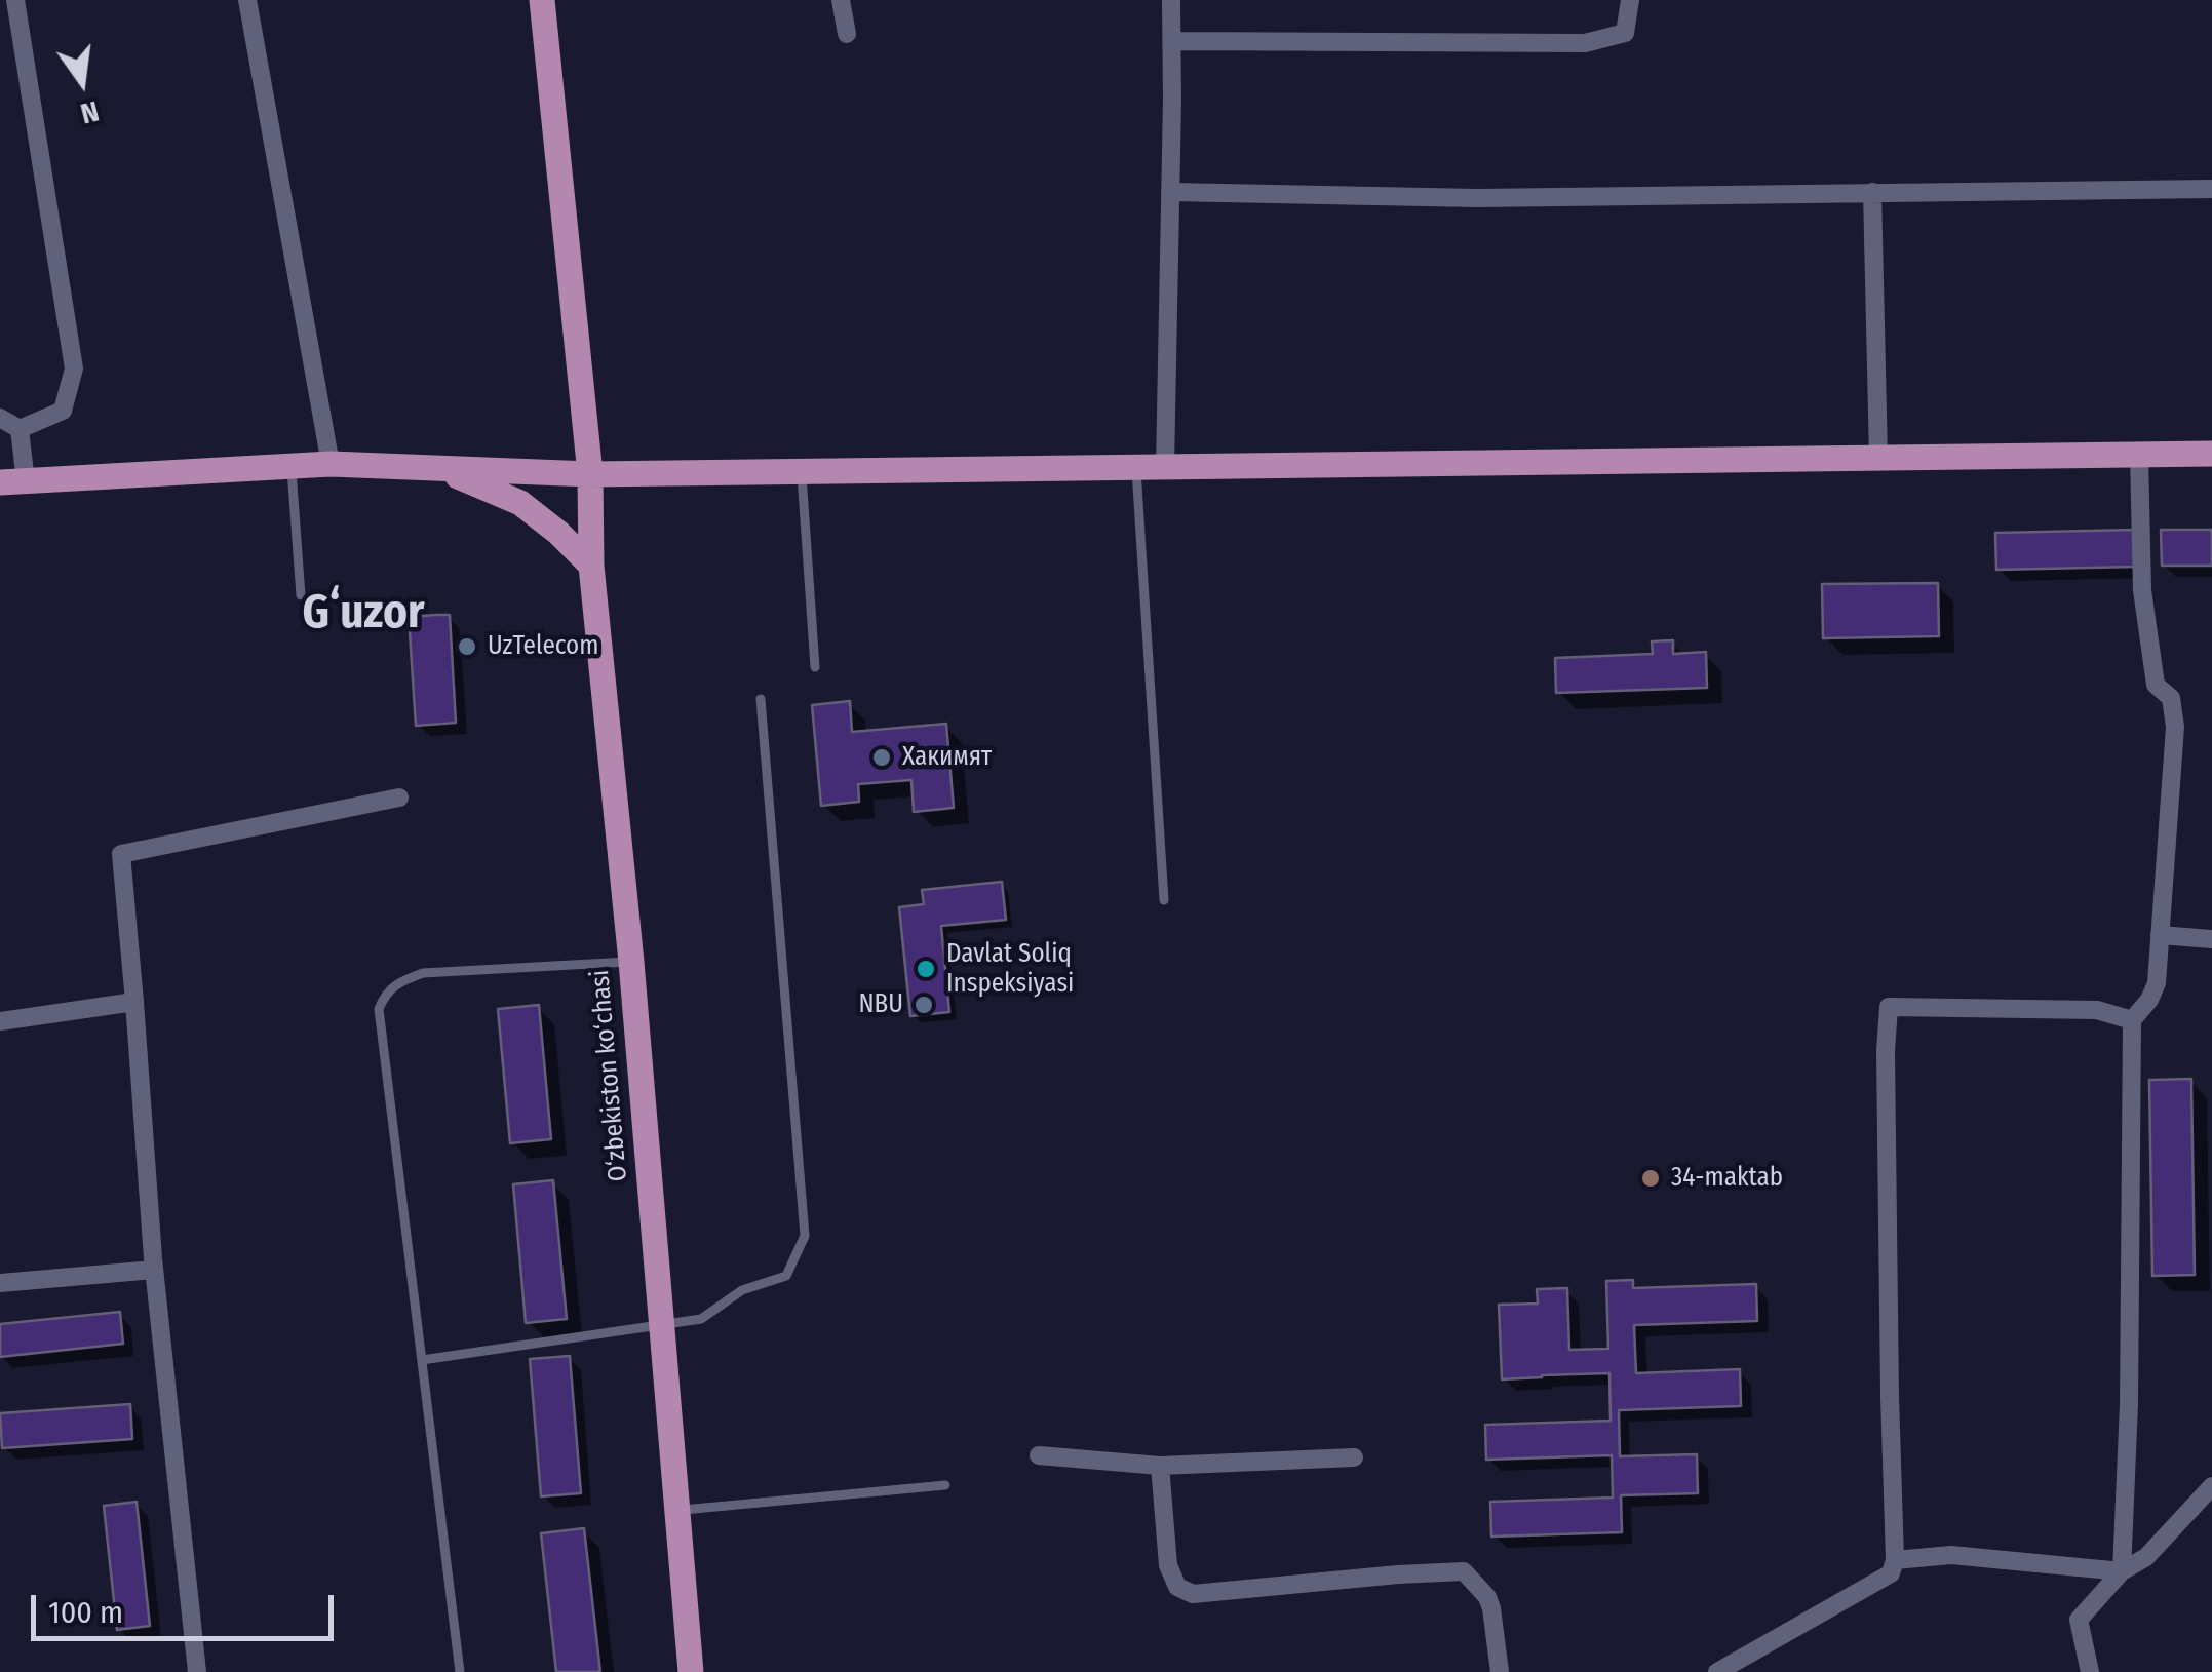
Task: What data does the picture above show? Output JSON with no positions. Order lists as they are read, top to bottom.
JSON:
{
  "streets": {
    "main road": ["O‘zbekiston ko‘chasi"]
  },
  "districts": ["Gʻuzor"],
  "places": [
    "UzTelecom",
    "Хакимят",
    "Davlat Soliq Inspeksiyasi",
    "NBU",
    "34-maktab"
  ],
  "scale_bar": "100 m",
  "north": "bottom"
}
